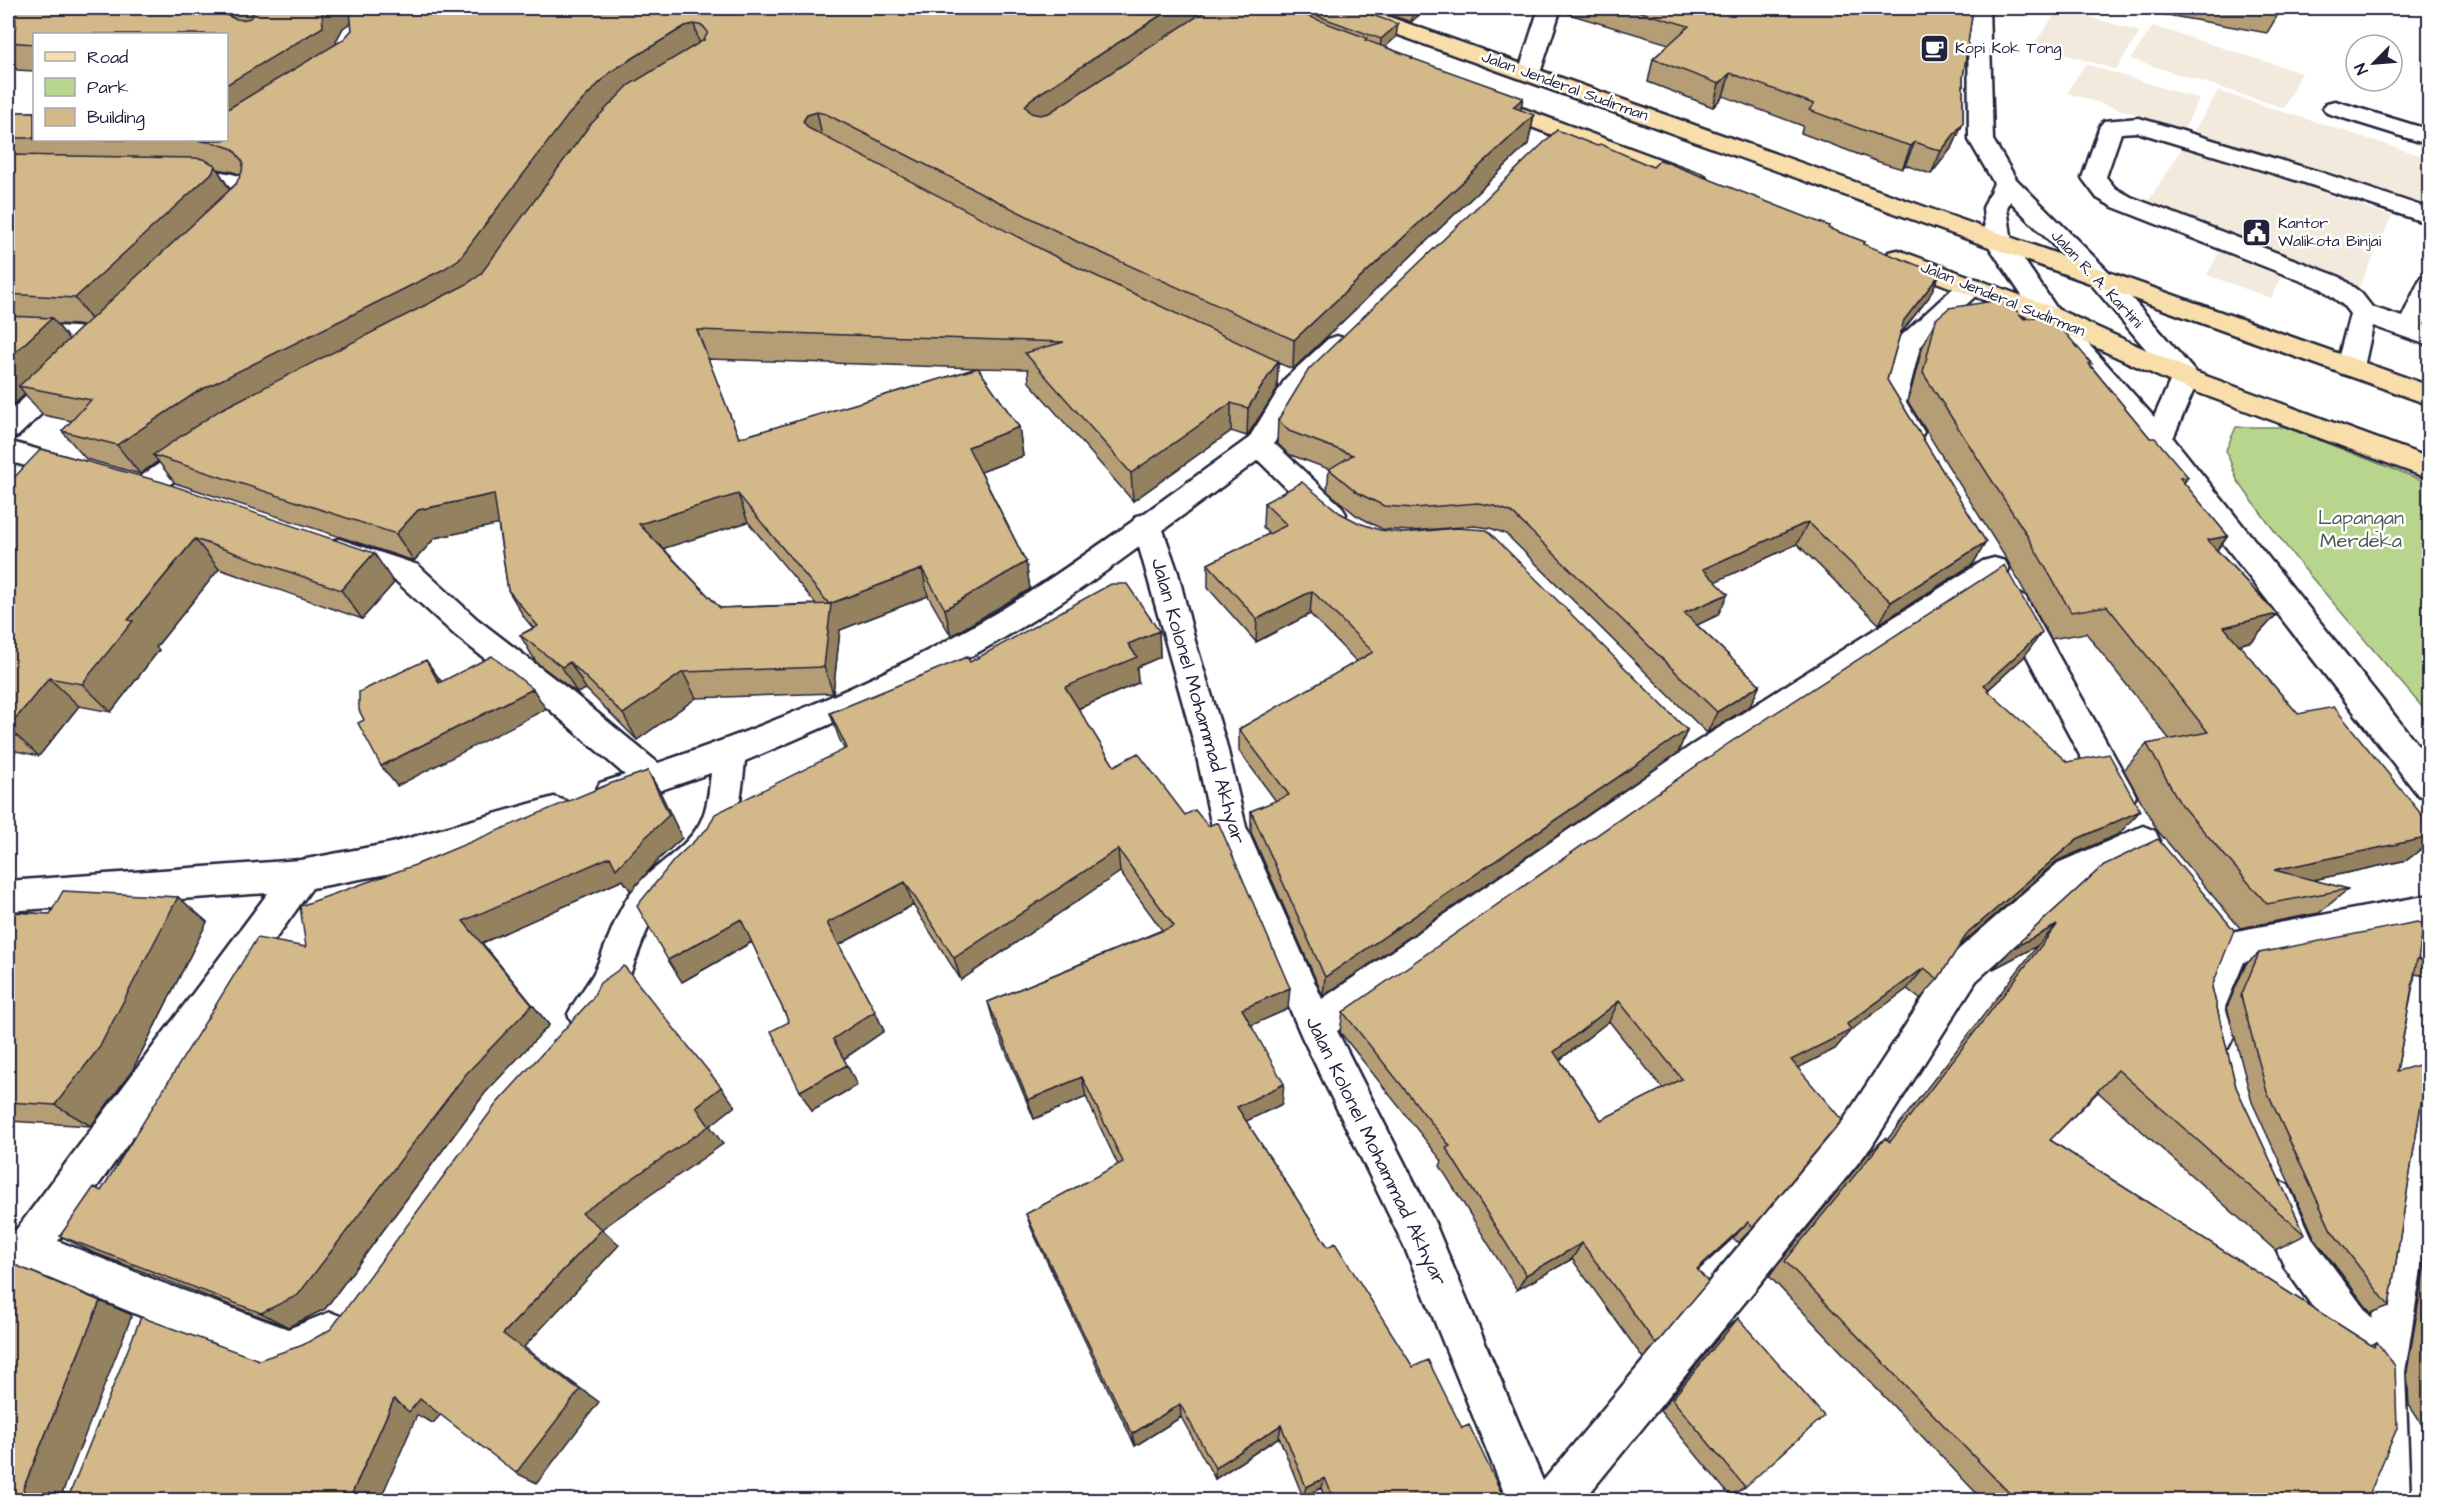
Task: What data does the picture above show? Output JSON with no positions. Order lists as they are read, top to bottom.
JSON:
{
  "streets": {
    "main road": ["Jalan Jenderal Sudirman"],
    "street": ["Jalan R. A. Kartini", "Jalan Kolonel Mohammad Akhyar"]
  },
  "crossings": [
    ["Jalan Jenderal Sudirman", "Jalan R. A. Kartini"]
  ],
  "parks": ["Lapangan Merdeka"],
  "places": {
    "cafe": ["Kopi Kok Tong"],
    "public building": ["Kantor Walikota Binjai"]
  },
  "legend": ["Road", "Park", "Building"],
  "north": "bottom left"
}
